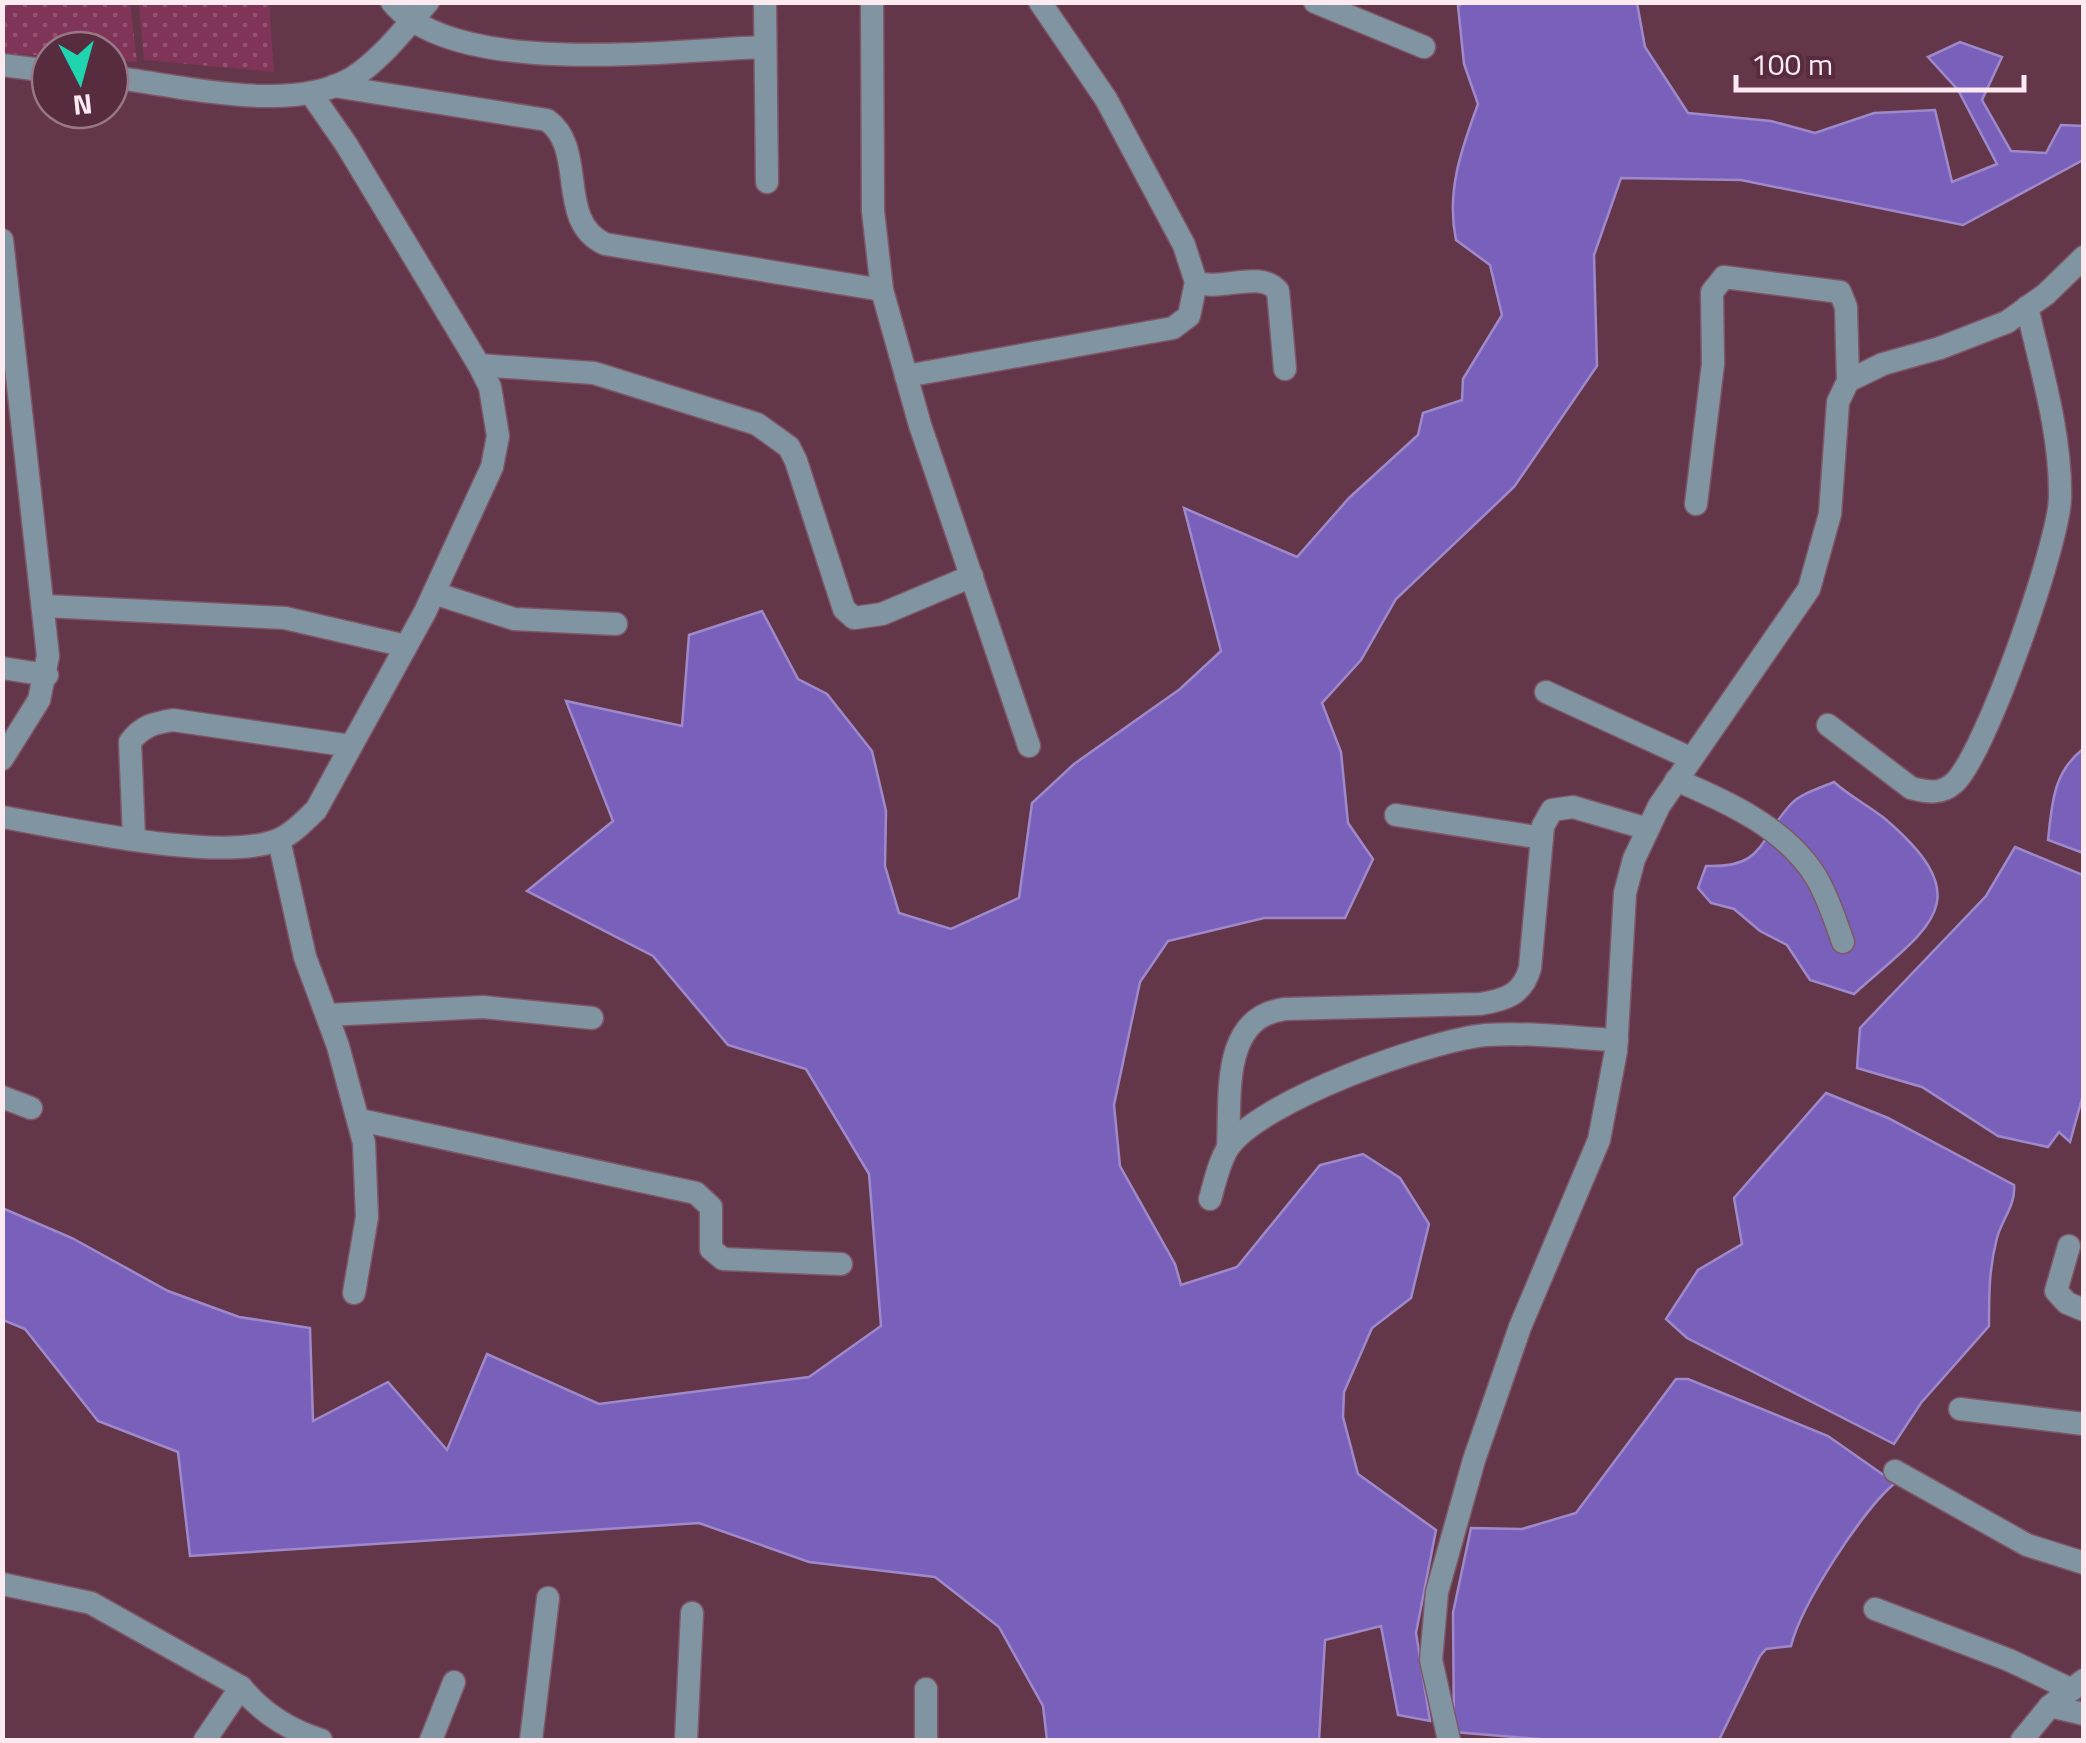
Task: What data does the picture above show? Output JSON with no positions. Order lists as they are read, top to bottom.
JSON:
{
  "scale_bar": "100 m",
  "north": "bottom"
}
